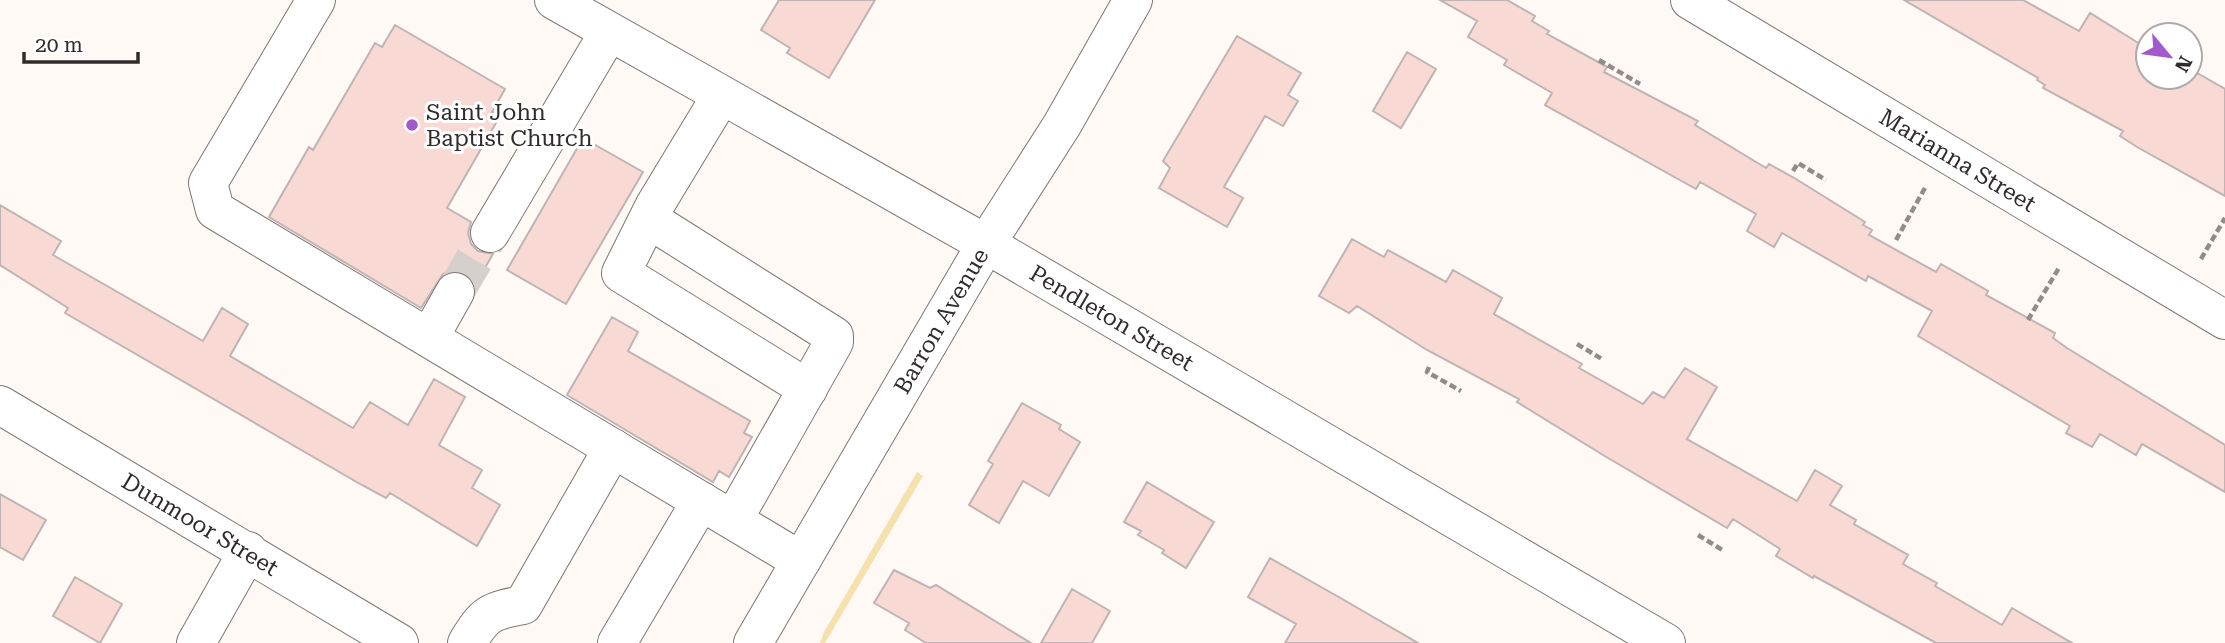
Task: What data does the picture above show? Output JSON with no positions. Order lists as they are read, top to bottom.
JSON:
{
  "streets": {
    "main road": [
      "Marianna Street",
      "Pendleton Street",
      "Barron Avenue",
      "Dunmoor Street"
    ]
  },
  "crossings": [
    ["Pendleton Street", "Barron Avenue"]
  ],
  "places": ["Saint John Baptist Church"],
  "scale_bar": "20 m",
  "north": "bottom right"
}
